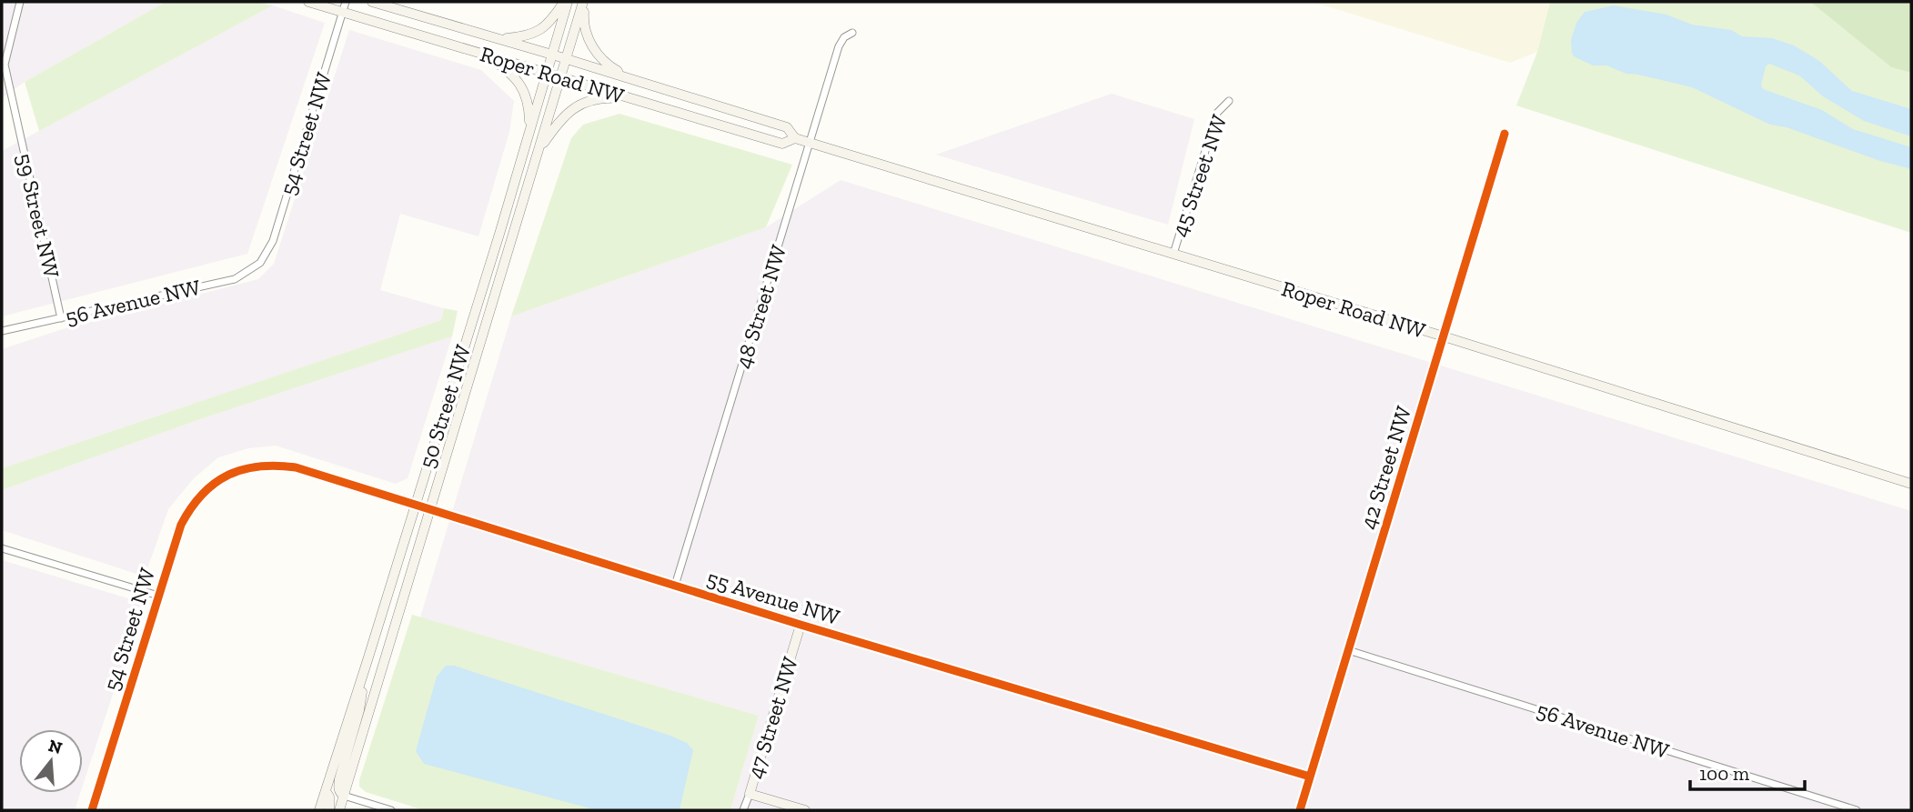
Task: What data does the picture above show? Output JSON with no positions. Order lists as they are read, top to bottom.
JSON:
{
  "streets": {
    "main road": [
      "Roper Road NW",
      "54 Street NW",
      "50 Street NW",
      "42 Street NW",
      "55 Avenue NW",
      "47 Street NW"
    ],
    "street": [
      "45 Street NW",
      "59 Street NW",
      "56 Avenue NW",
      "48 Street NW"
    ]
  },
  "crossings": [
    ["Roper Road NW", "54 Street NW"],
    ["Roper Road NW", "45 Street NW"],
    ["Roper Road NW", "48 Street NW"],
    ["Roper Road NW", "50 Street NW"],
    ["Roper Road NW", "42 Street NW"],
    ["54 Street NW", "56 Avenue NW"],
    ["54 Street NW", "55 Avenue NW"],
    ["59 Street NW", "56 Avenue NW"],
    ["56 Avenue NW", "42 Street NW"],
    ["48 Street NW", "55 Avenue NW"],
    ["50 Street NW", "55 Avenue NW"],
    ["42 Street NW", "55 Avenue NW"],
    ["55 Avenue NW", "47 Street NW"]
  ],
  "scale_bar": "100 m",
  "north": "top"
}
